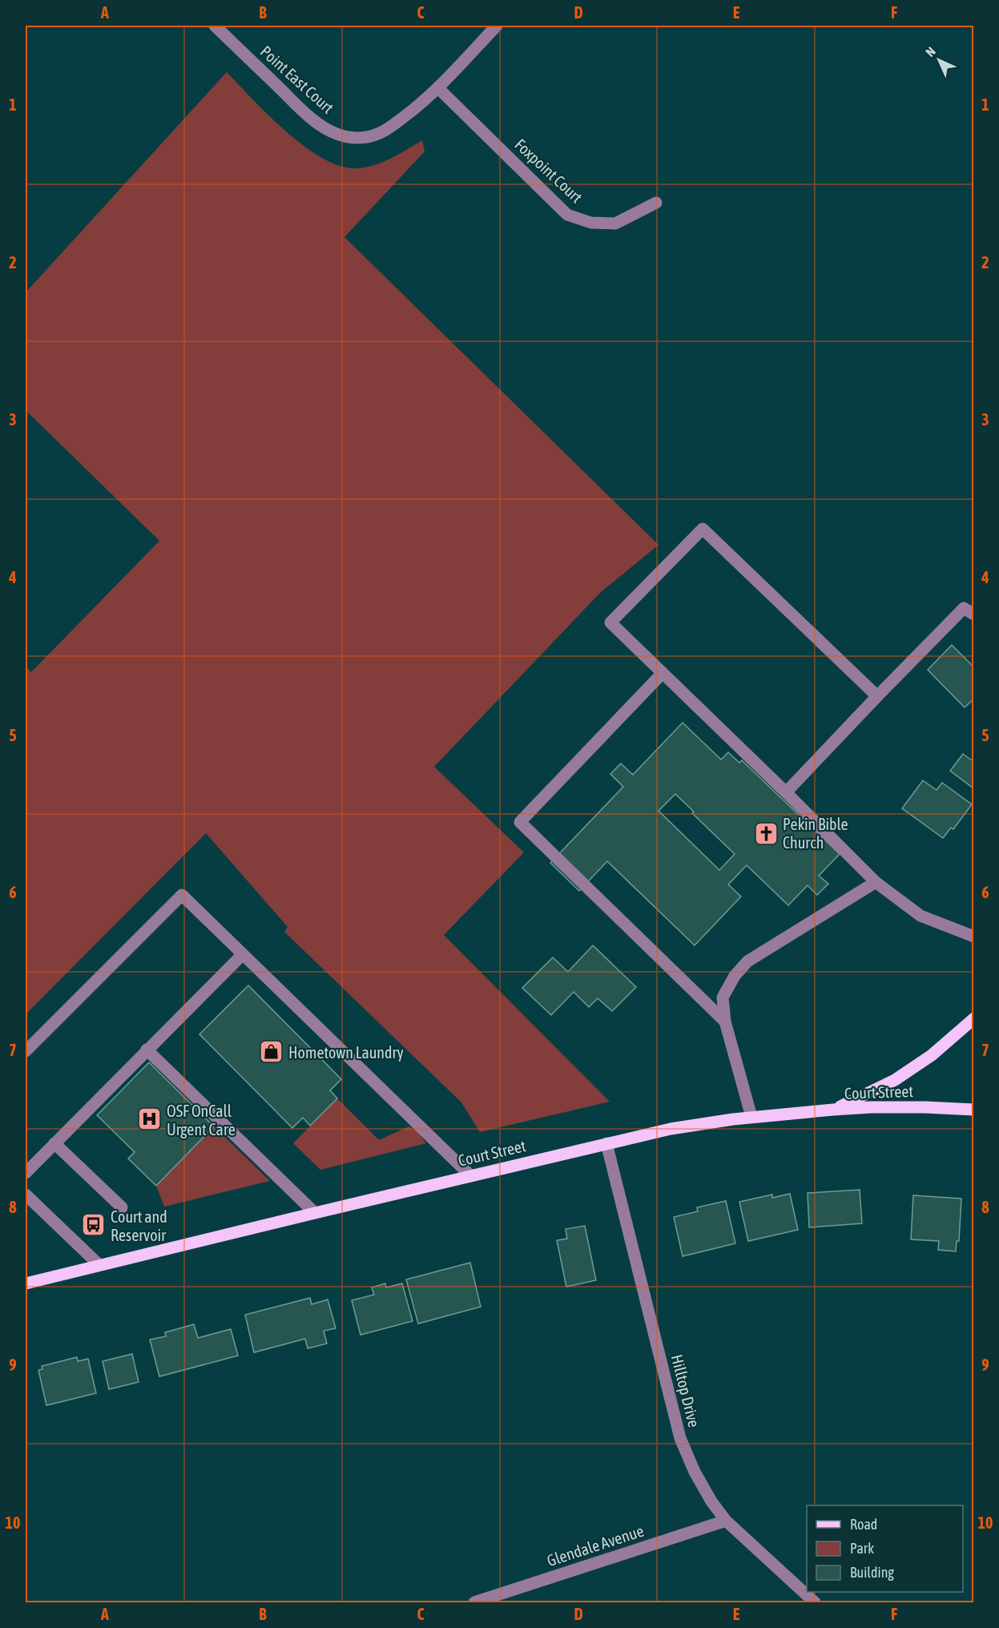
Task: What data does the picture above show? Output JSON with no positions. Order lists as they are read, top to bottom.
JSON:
{
  "streets": {
    "main road": ["Court Street"],
    "street": [
      "Point East Court",
      "Foxpoint Court",
      "Hilltop Drive",
      "Glendale Avenue"
    ]
  },
  "crossings": [
    ["Point East Court", "Foxpoint Court"],
    ["Court Street", "Hilltop Drive"],
    ["Hilltop Drive", "Glendale Avenue"]
  ],
  "places": {
    "church": ["Pekin Bible Church"],
    "shop": ["Hometown Laundry"],
    "hospital": ["OSF OnCall Urgent Care"],
    "bus stop": ["Court and Reservoir"]
  },
  "legend": ["Road", "Park", "Building"],
  "north": "top left",
  "grid": {
    "columns": [
      "A",
      "B",
      "C",
      "D",
      "E",
      "F"
    ],
    "rows": [
      "1",
      "2",
      "3",
      "4",
      "5",
      "6",
      "7",
      "8",
      "9",
      "10"
    ]
  }
}
